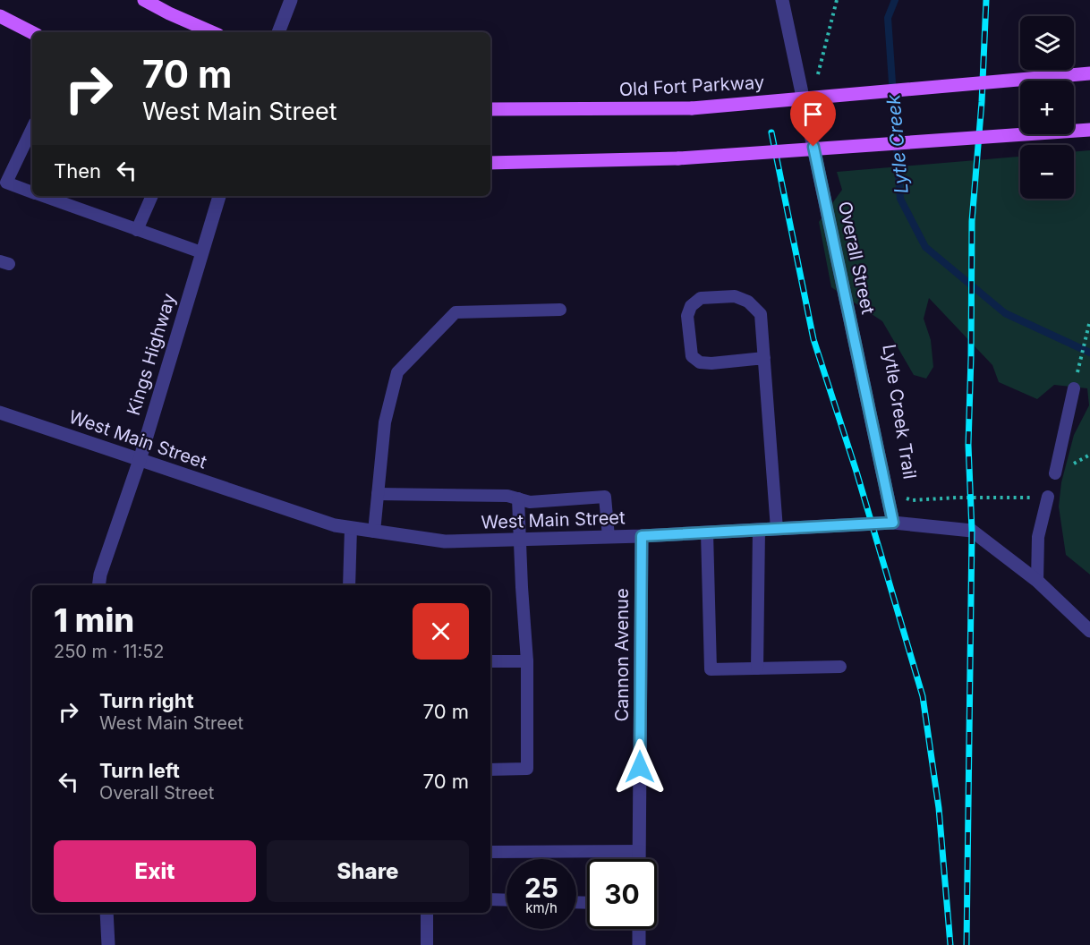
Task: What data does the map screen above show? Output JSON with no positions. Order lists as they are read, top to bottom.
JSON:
{
  "streets": {
    "main road": ["Old Fort Parkway"],
    "street": [
      "Overall Street",
      "Kings Highway",
      "West Main Street",
      "Cannon Avenue"
    ],
    "path": ["Lytle Creek Trail"]
  },
  "crossings": [
    ["Overall Street", "West Main Street"],
    ["Kings Highway", "West Main Street"],
    ["West Main Street", "Cannon Avenue"]
  ],
  "water": ["Lytle Creek"],
  "page": {
    "map_buttons": ["+", "−"],
    "turn": ["70 m", "West Main Street"],
    "then": "Then",
    "heading": ["1 min", "250 m · 11:52"],
    "list": [
      {
        "name": "Turn right",
        "note": "West Main Street",
        "value": "70 m"
      },
      {
        "name": "Turn left",
        "note": "Overall Street",
        "value": "70 m"
      }
    ],
    "buttons": ["Exit", "Share"],
    "speed": "25 km/h",
    "limit": "30"
  }
}
